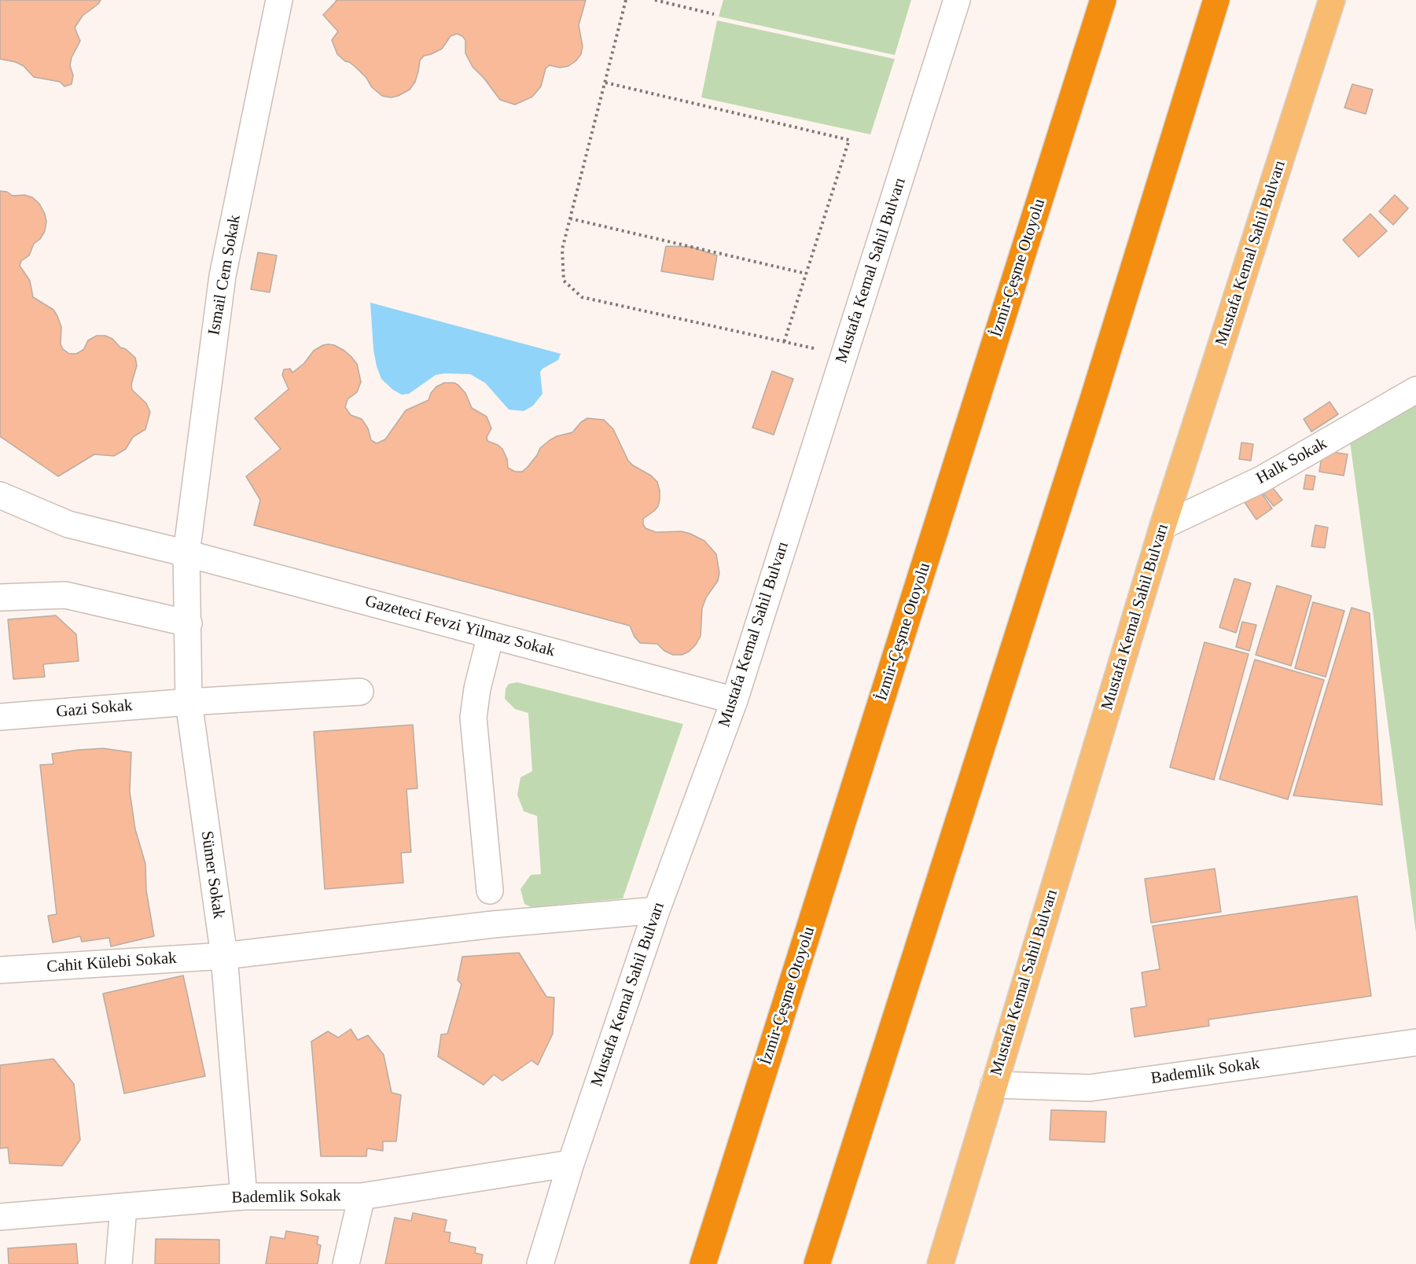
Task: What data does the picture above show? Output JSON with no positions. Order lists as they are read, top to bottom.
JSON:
{
  "streets": {
    "highway": ["İzmir-Çeşme Otoyolu"],
    "main road": ["Mustafa Kemal Sahil Bulvarı"],
    "street": [
      "Ismail Cem Sokak",
      "Halk Sokak",
      "Gazeteci Fevzi Yilmaz Sokak",
      "Gazi Sokak",
      "Sümer Sokak",
      "Cahit Külebi Sokak",
      "Bademlik Sokak"
    ]
  },
  "crossings": [
    ["Mustafa Kemal Sahil Bulvarı", "Halk Sokak"],
    ["Mustafa Kemal Sahil Bulvarı", "Gazeteci Fevzi Yilmaz Sokak"],
    ["Mustafa Kemal Sahil Bulvarı", "Cahit Külebi Sokak"],
    ["Mustafa Kemal Sahil Bulvarı", "Bademlik Sokak"],
    ["Ismail Cem Sokak", "Gazeteci Fevzi Yilmaz Sokak"],
    ["Ismail Cem Sokak", "Sümer Sokak"],
    ["Gazeteci Fevzi Yilmaz Sokak", "Sümer Sokak"],
    ["Gazi Sokak", "Sümer Sokak"],
    ["Sümer Sokak", "Cahit Külebi Sokak"],
    ["Sümer Sokak", "Bademlik Sokak"]
  ]
}
